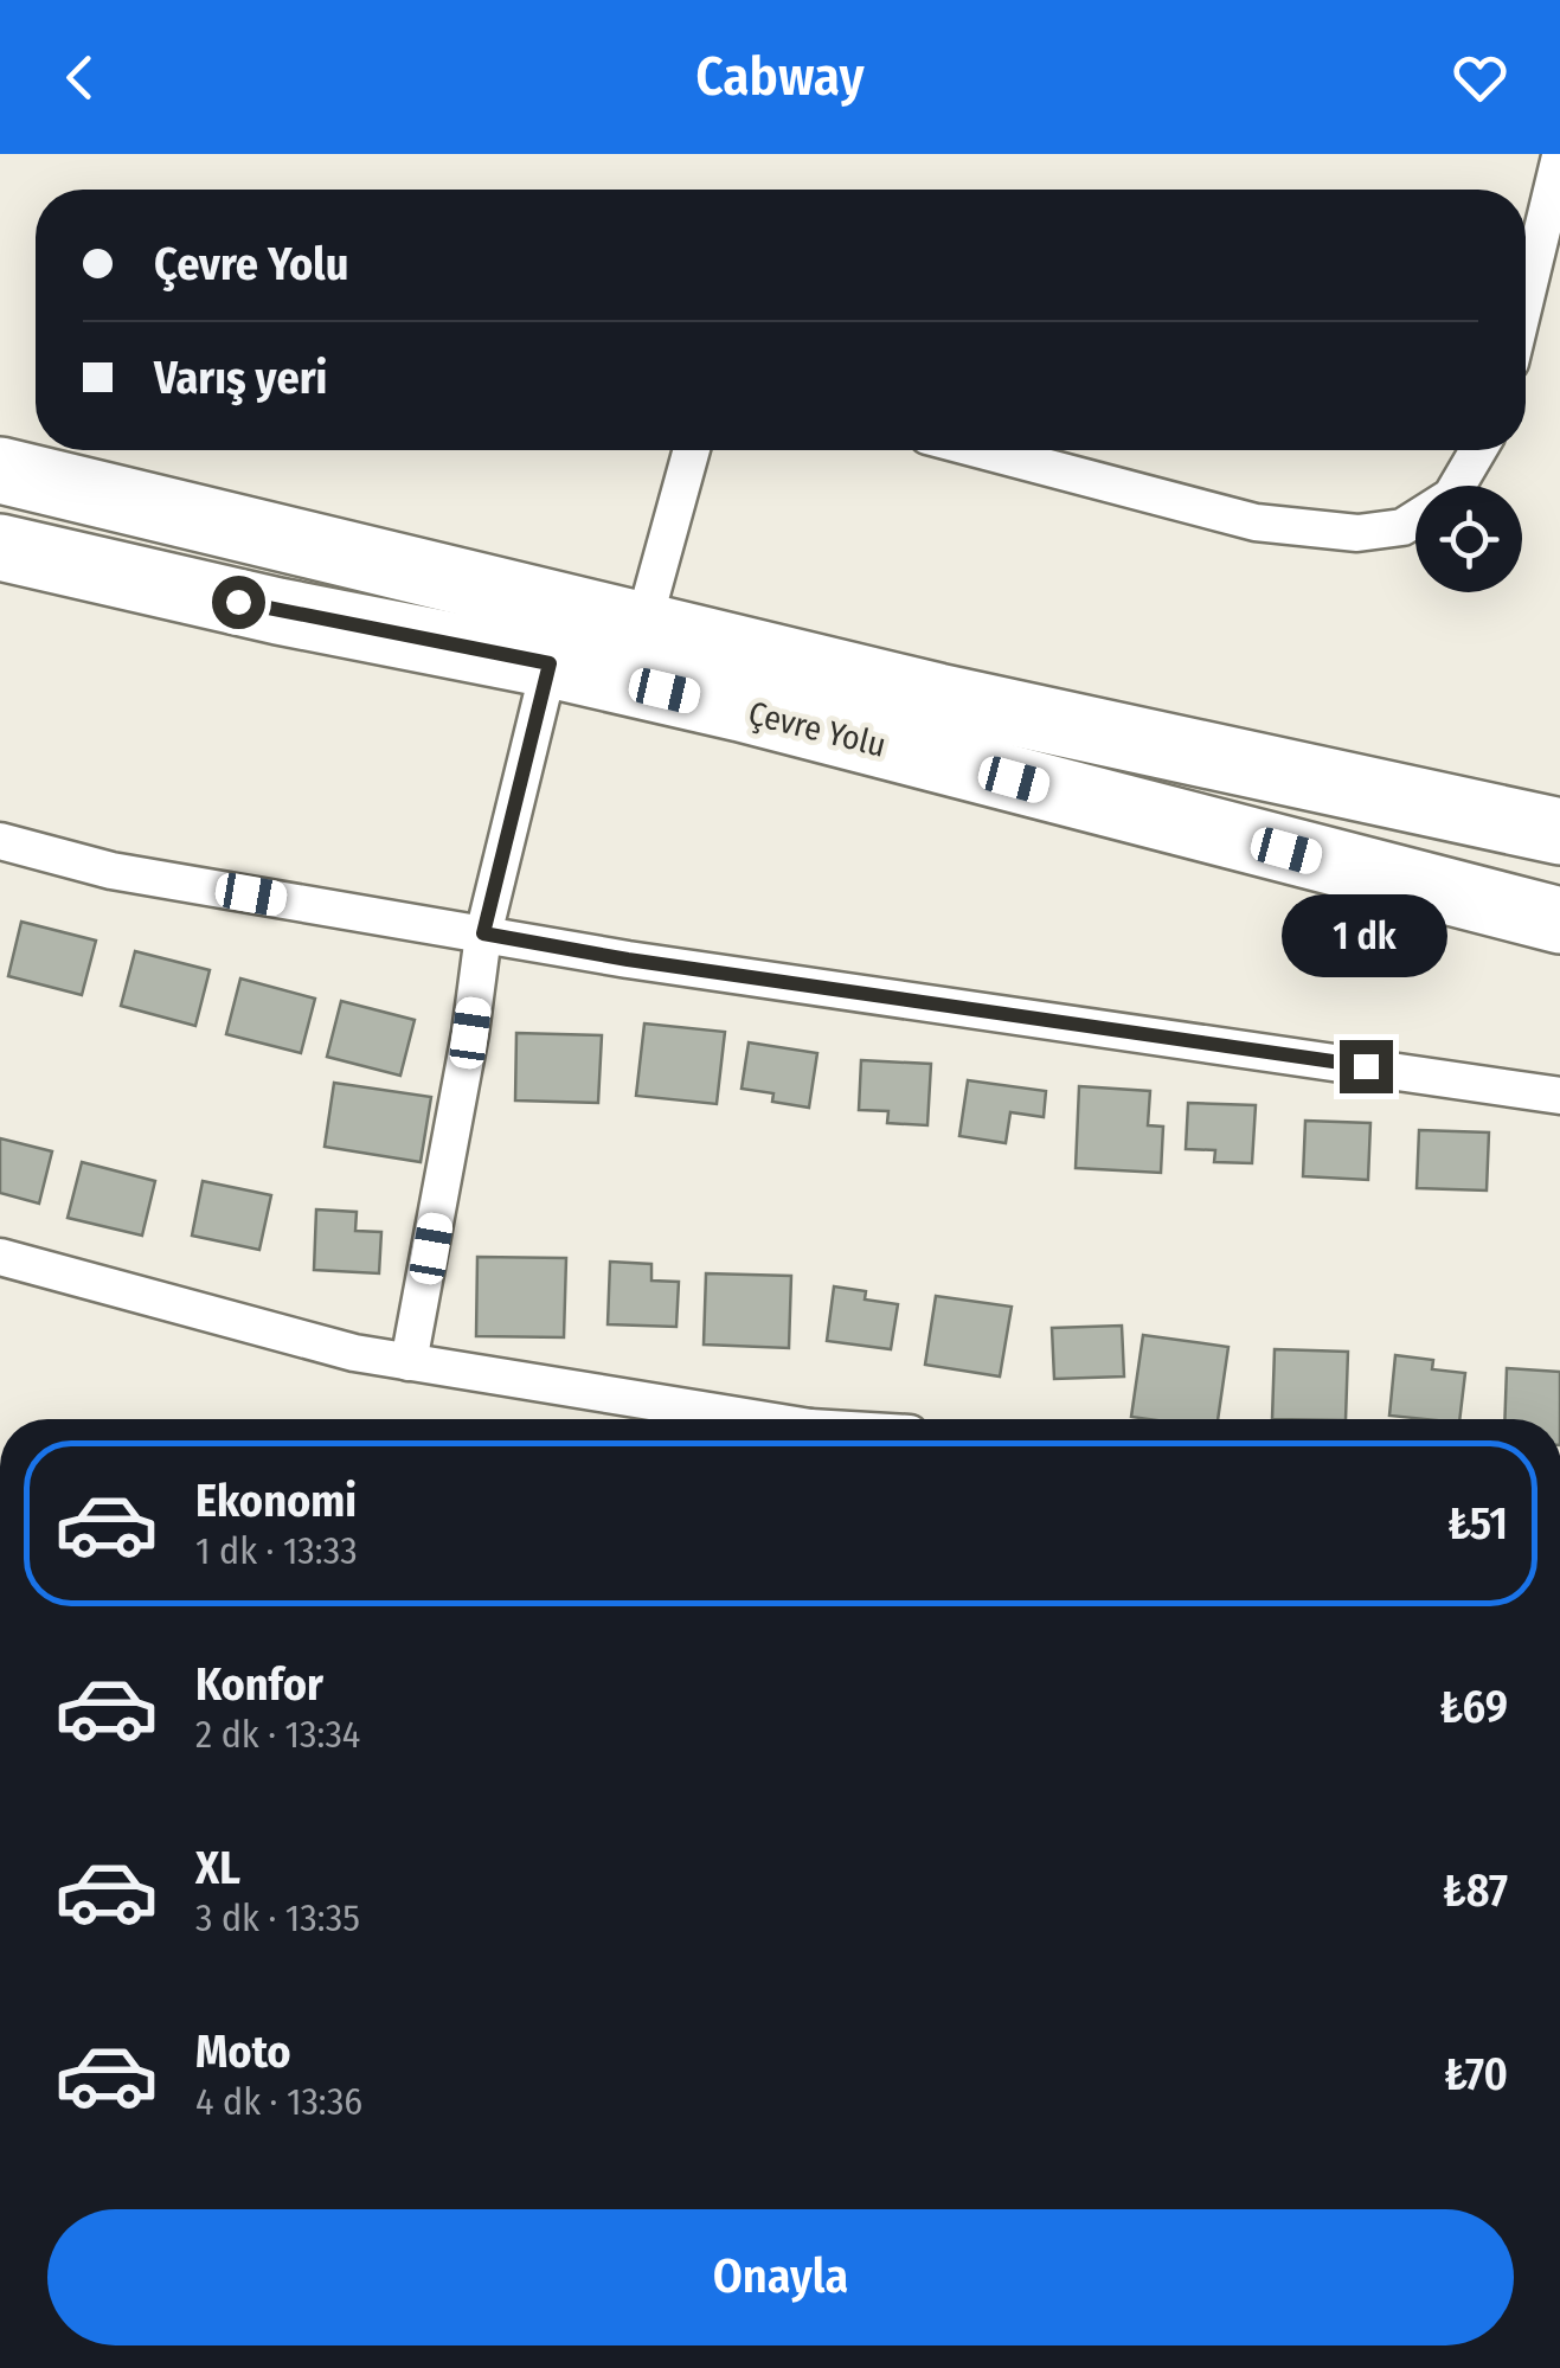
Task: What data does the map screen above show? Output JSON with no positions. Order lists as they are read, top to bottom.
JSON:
{
  "streets": {
    "highway": ["Çevre Yolu"]
  },
  "page": {
    "header": "Cabway",
    "banner": ["Çevre Yolu", "Varış yeri"],
    "bubble": "1 dk",
    "list": [
      {
        "name": "Ekonomi",
        "note": "1 dk · 13:33",
        "value": "₺51"
      },
      {
        "name": "Konfor",
        "note": "2 dk · 13:34",
        "value": "₺69"
      },
      {
        "name": "XL",
        "note": "3 dk · 13:35",
        "value": "₺87"
      },
      {
        "name": "Moto",
        "note": "4 dk · 13:36",
        "value": "₺70"
      }
    ],
    "buttons": "Onayla"
  }
}
